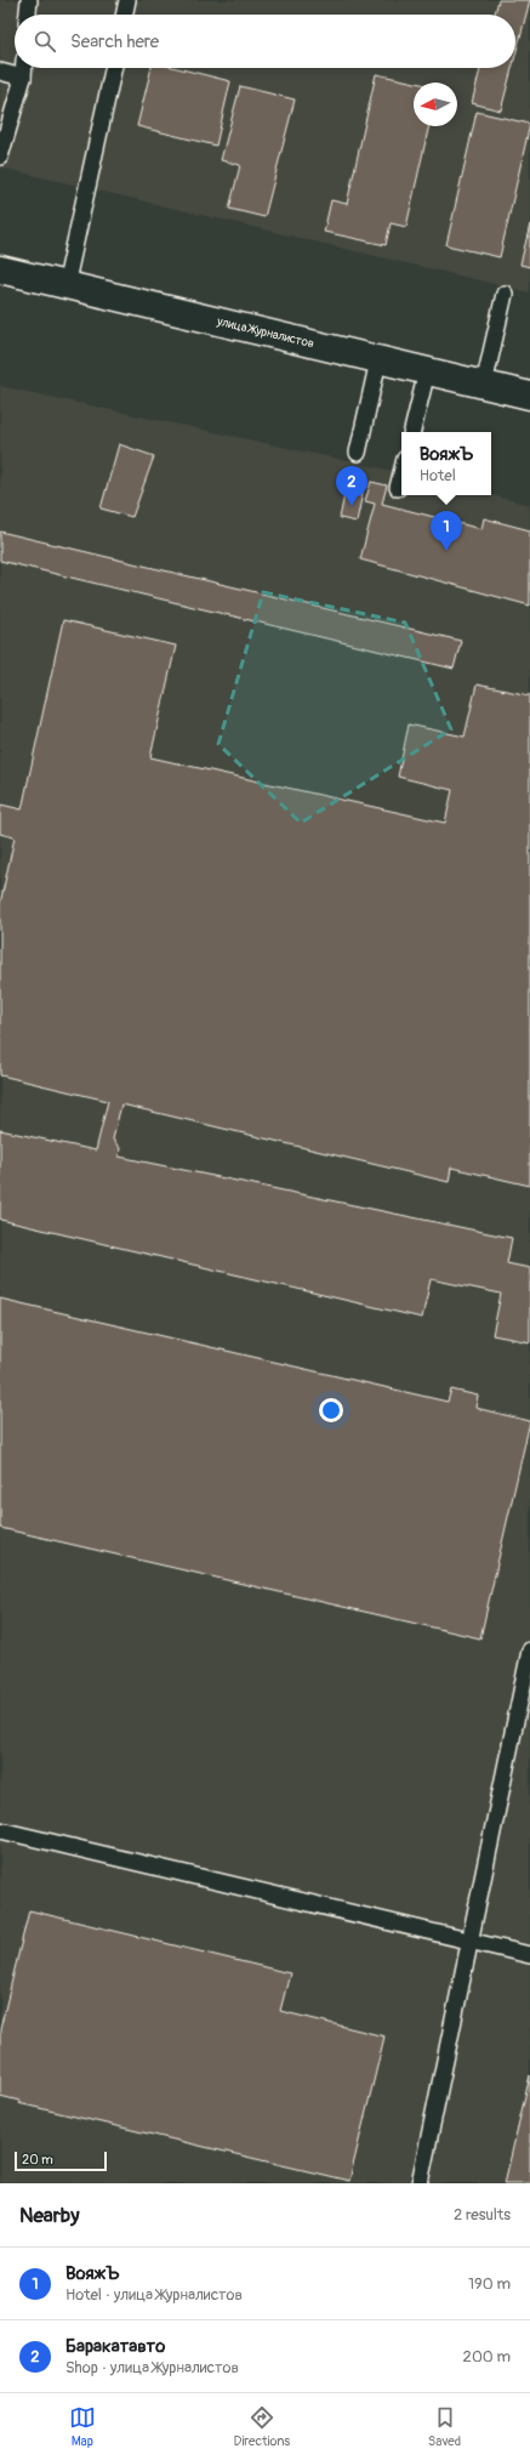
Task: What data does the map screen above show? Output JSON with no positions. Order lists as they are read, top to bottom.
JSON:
{
  "streets": {
    "street": ["улица Журналистов"]
  },
  "scale_bar": "20 m",
  "north": "left",
  "page": {
    "search": "Search here",
    "popup": ["ВояжЪ", "Hotel"],
    "pins": ["2", "1"],
    "scale": "20 m",
    "heading": ["Nearby", "2 results"],
    "list": [
      {
        "mark": "1",
        "name": "ВояжЪ",
        "note": "Hotel · улица Журналистов",
        "value": "190 m"
      },
      {
        "mark": "2",
        "name": "Баракатавто",
        "note": "Shop · улица Журналистов",
        "value": "200 m"
      }
    ],
    "nav": ["Map", "Directions", "Saved"]
  }
}
